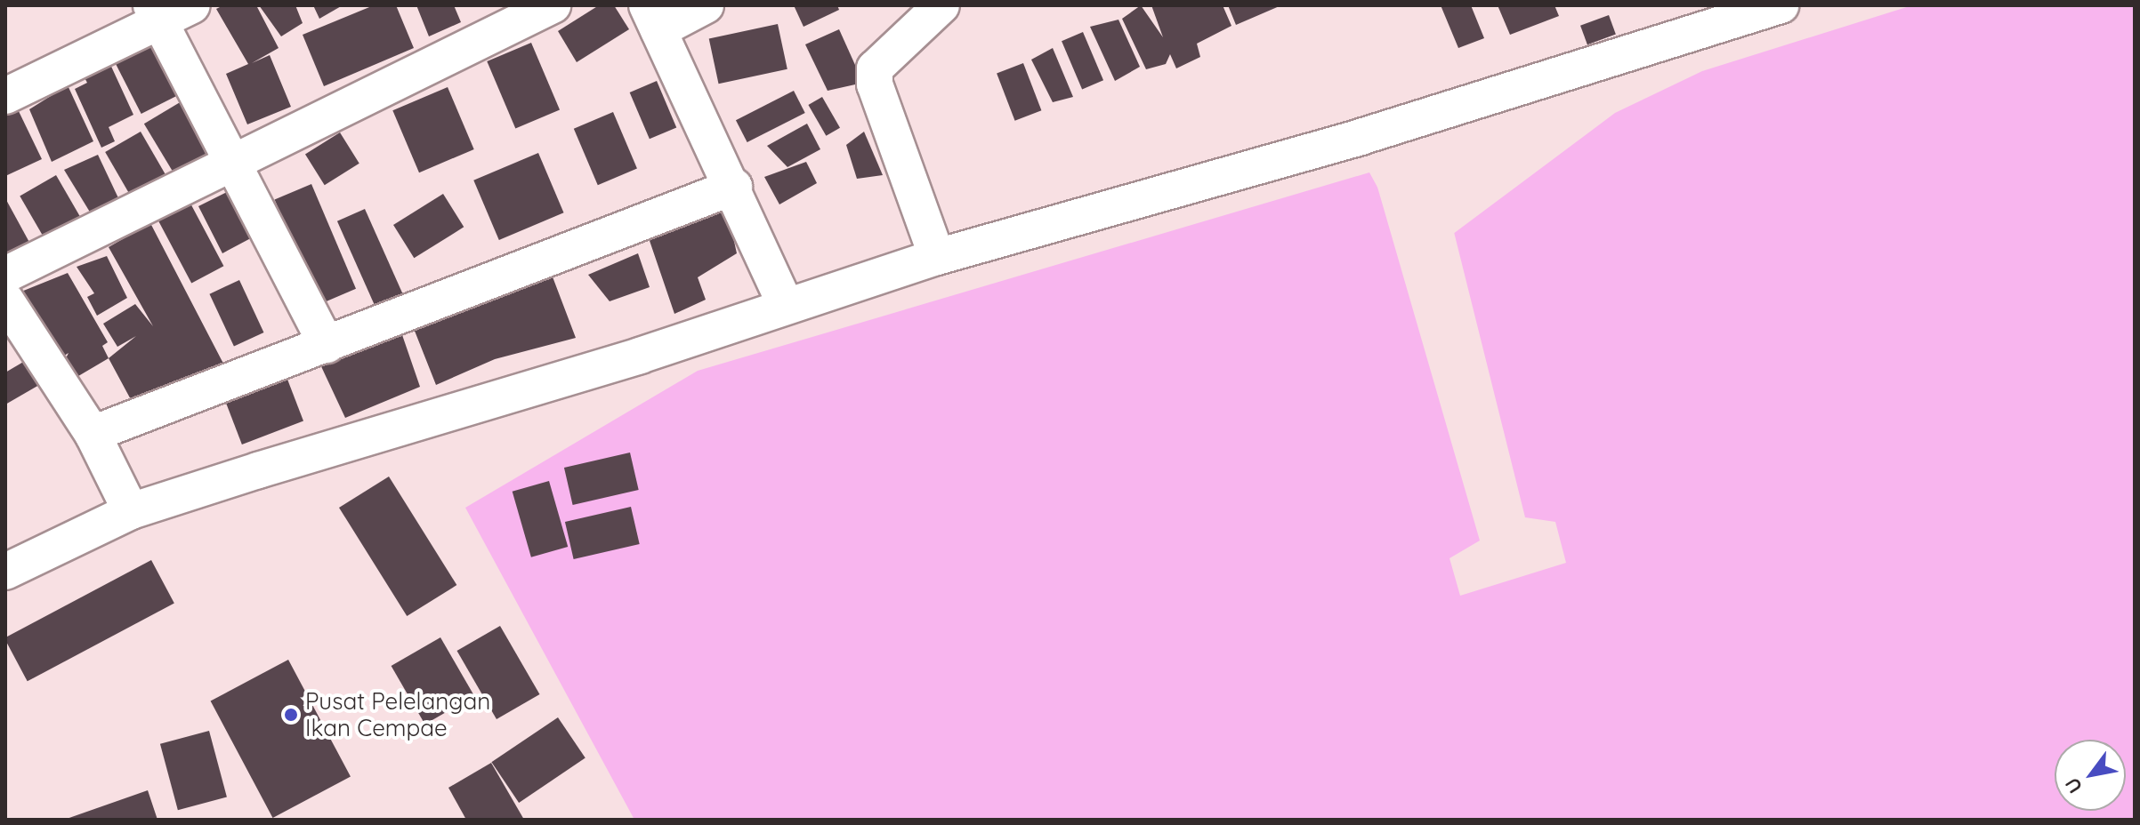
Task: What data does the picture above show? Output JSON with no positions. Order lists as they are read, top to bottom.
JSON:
{
  "places": ["Pusat Pelelangan Ikan Cempae"],
  "north": "bottom left"
}
